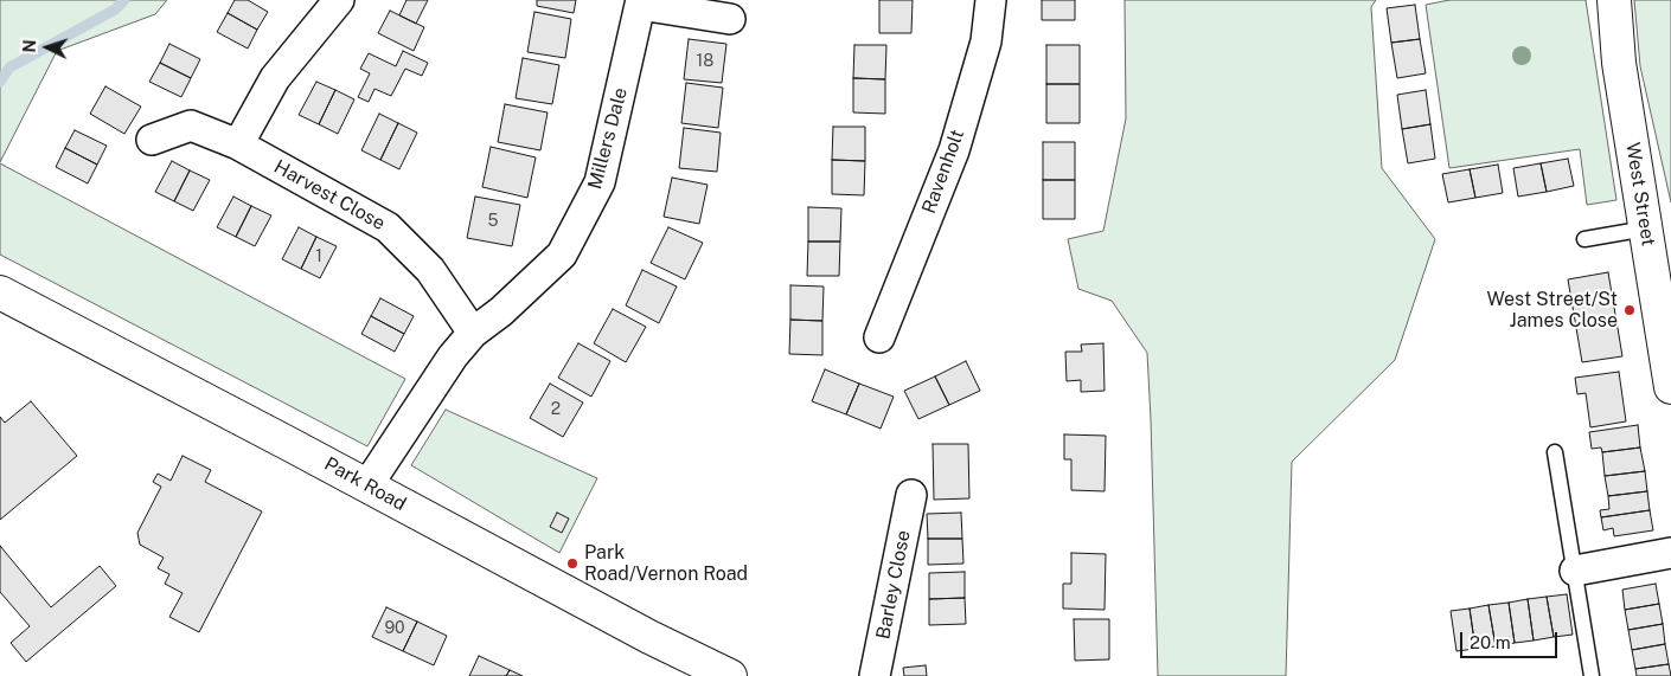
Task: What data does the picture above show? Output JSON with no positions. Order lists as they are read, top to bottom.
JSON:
{
  "streets": {
    "main road": ["West Street", "Park Road"],
    "street": [
      "Millers Dale",
      "Ravenholt",
      "Harvest Close",
      "Barley Close"
    ]
  },
  "crossings": [
    ["Millers Dale", "Harvest Close"]
  ],
  "places": ["West Street/St James Close", "Park Road/Vernon Road"],
  "house_numbers": [
    "18",
    "5",
    "1",
    "2",
    "90"
  ],
  "scale_bar": "20 m",
  "north": "left"
}
